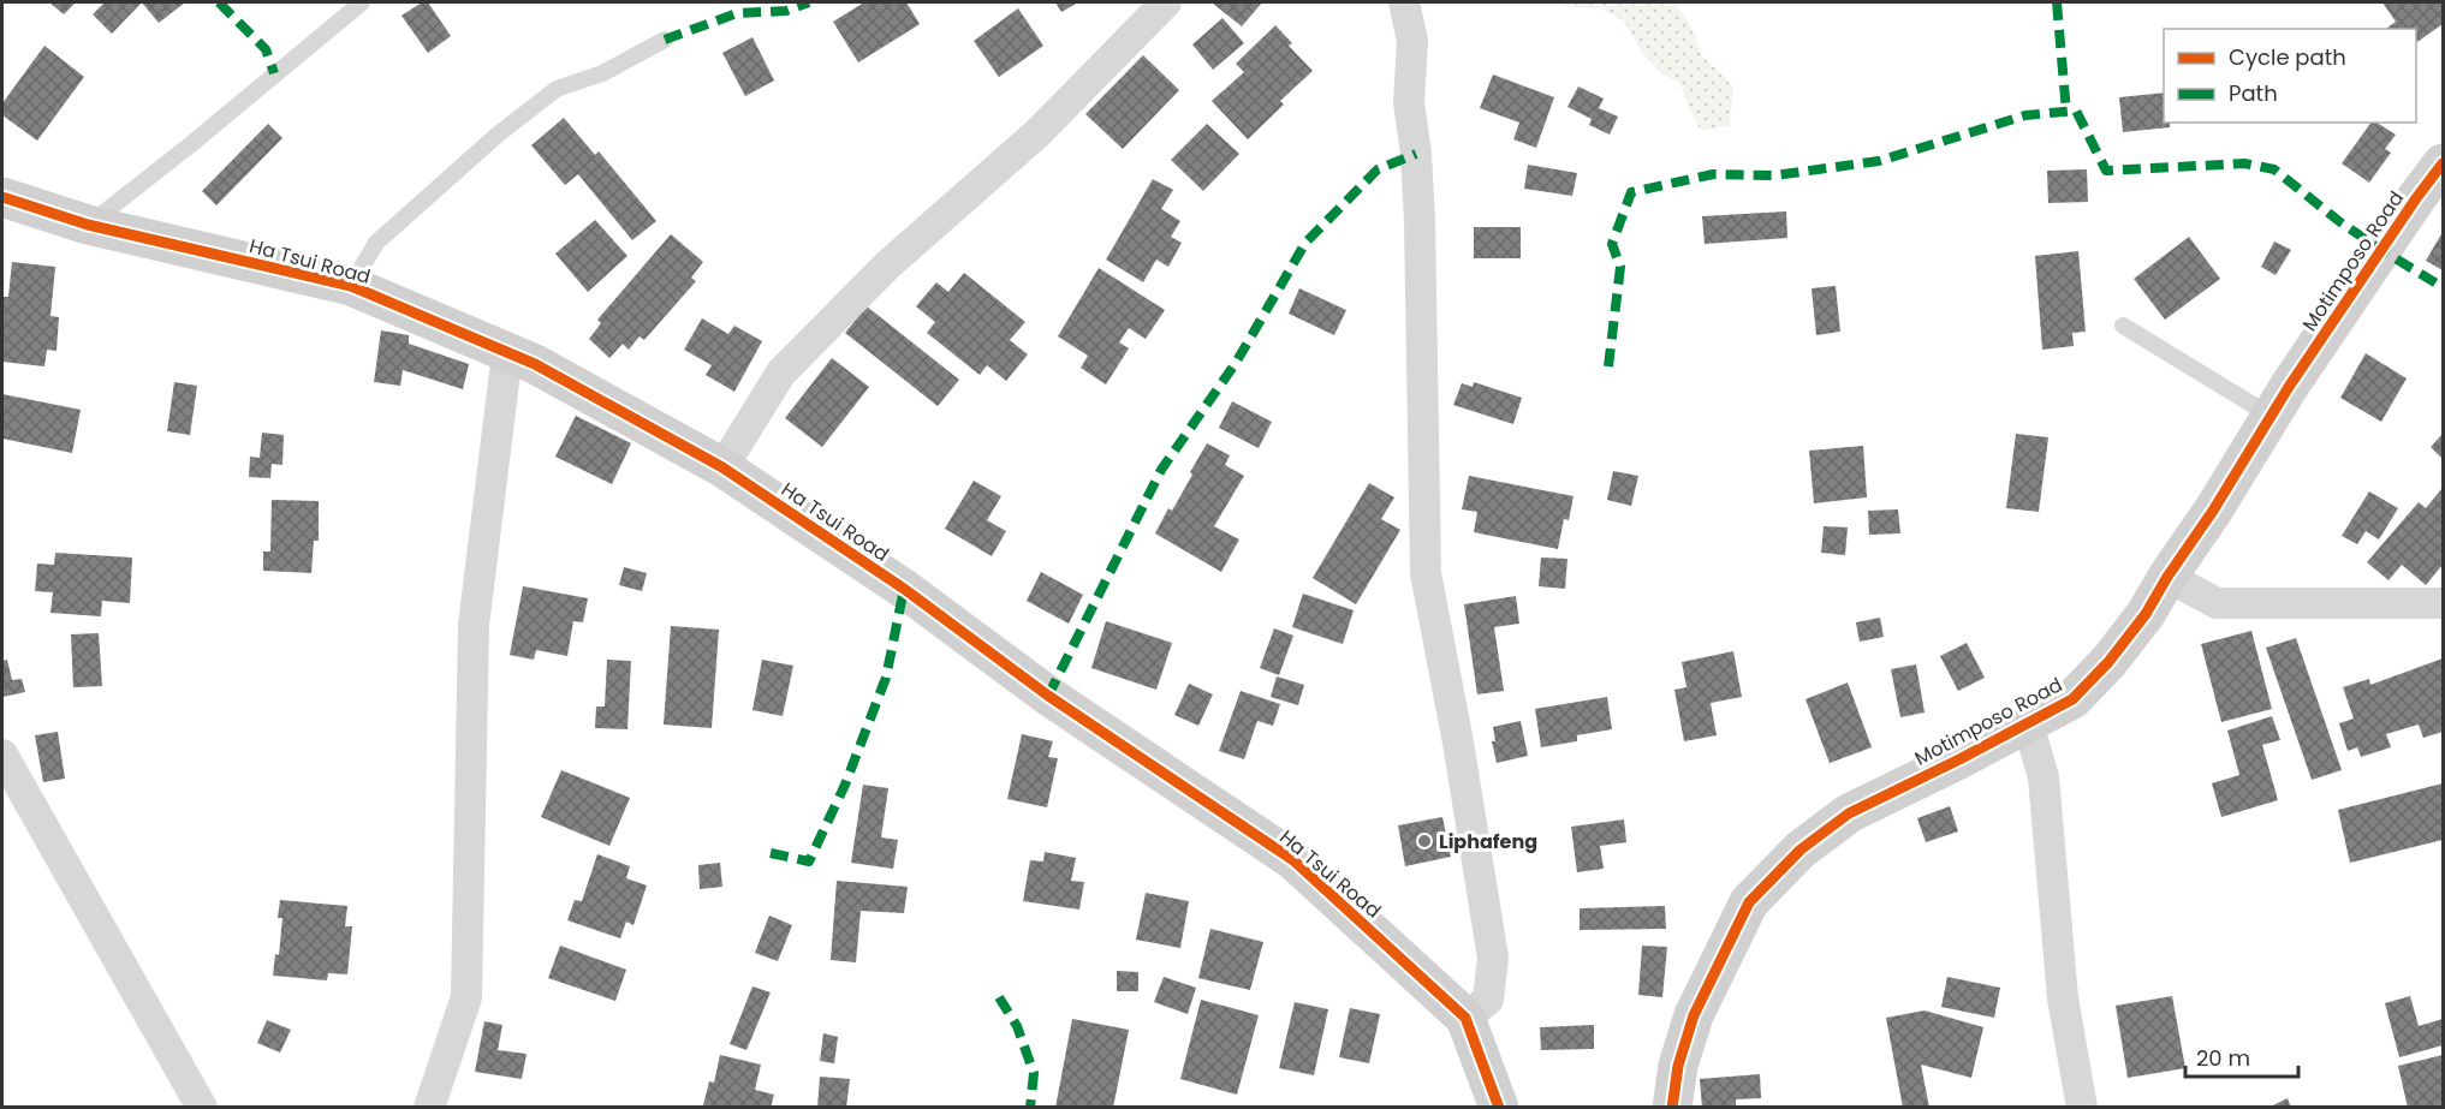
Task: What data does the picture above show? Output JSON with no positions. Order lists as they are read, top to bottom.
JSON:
{
  "streets": {
    "street": ["Ha Tsui Road", "Motimposo Road"]
  },
  "places": ["Liphafeng"],
  "legend": ["Cycle path", "Path"],
  "scale_bar": "20 m"
}
